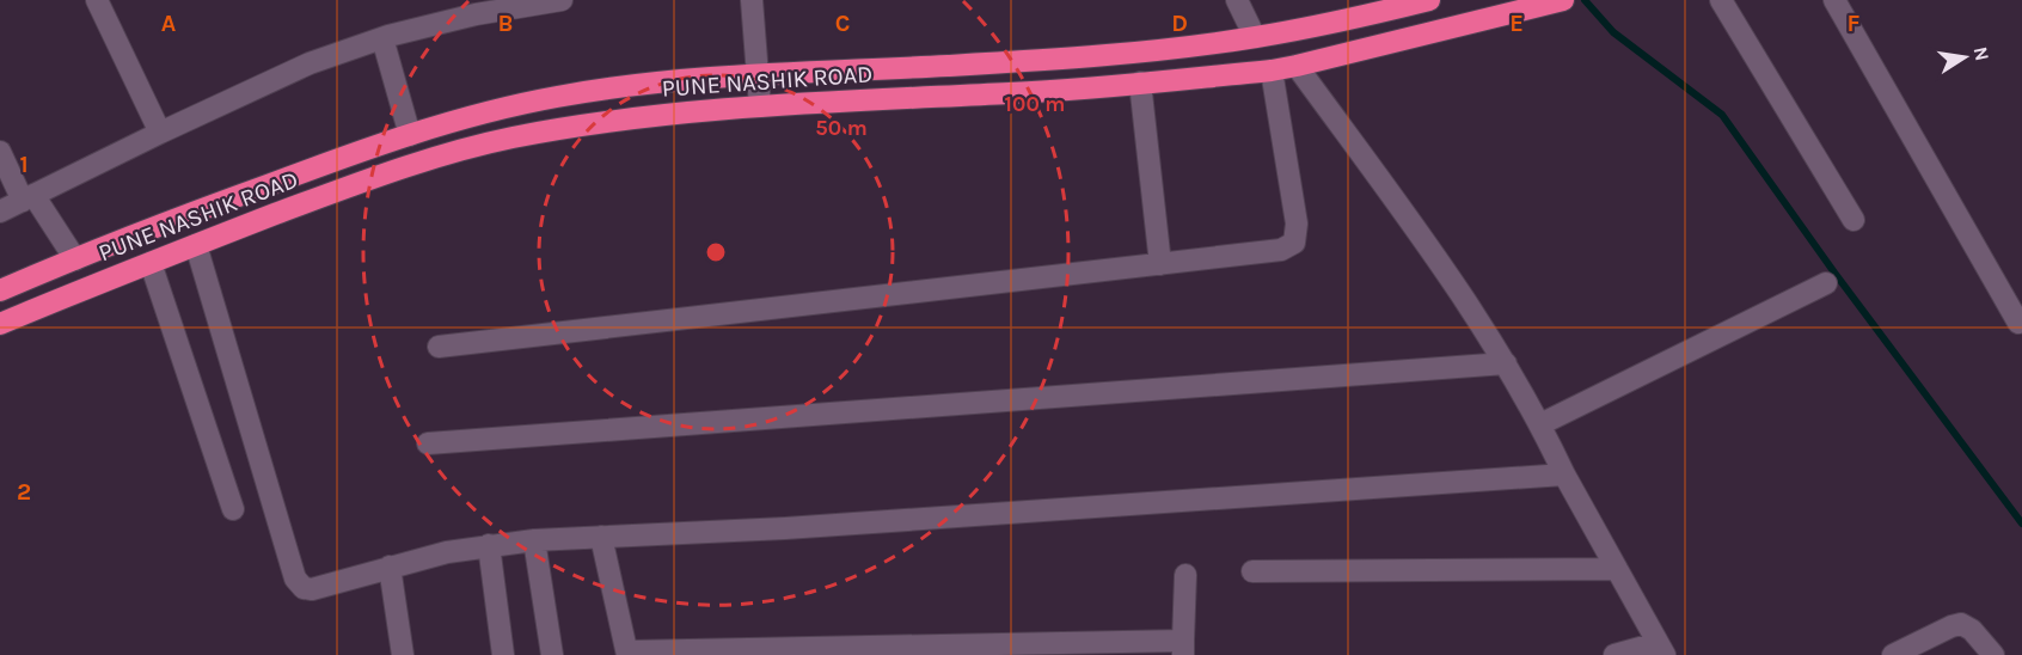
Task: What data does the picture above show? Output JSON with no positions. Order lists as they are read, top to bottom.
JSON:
{
  "streets": {
    "highway": ["PUNE NASHIK ROAD"]
  },
  "north": "right",
  "grid": {
    "columns": [
      "A",
      "B",
      "C",
      "D",
      "E",
      "F"
    ],
    "rows": ["1", "2"]
  },
  "rings": ["100 m", "50 m"]
}
